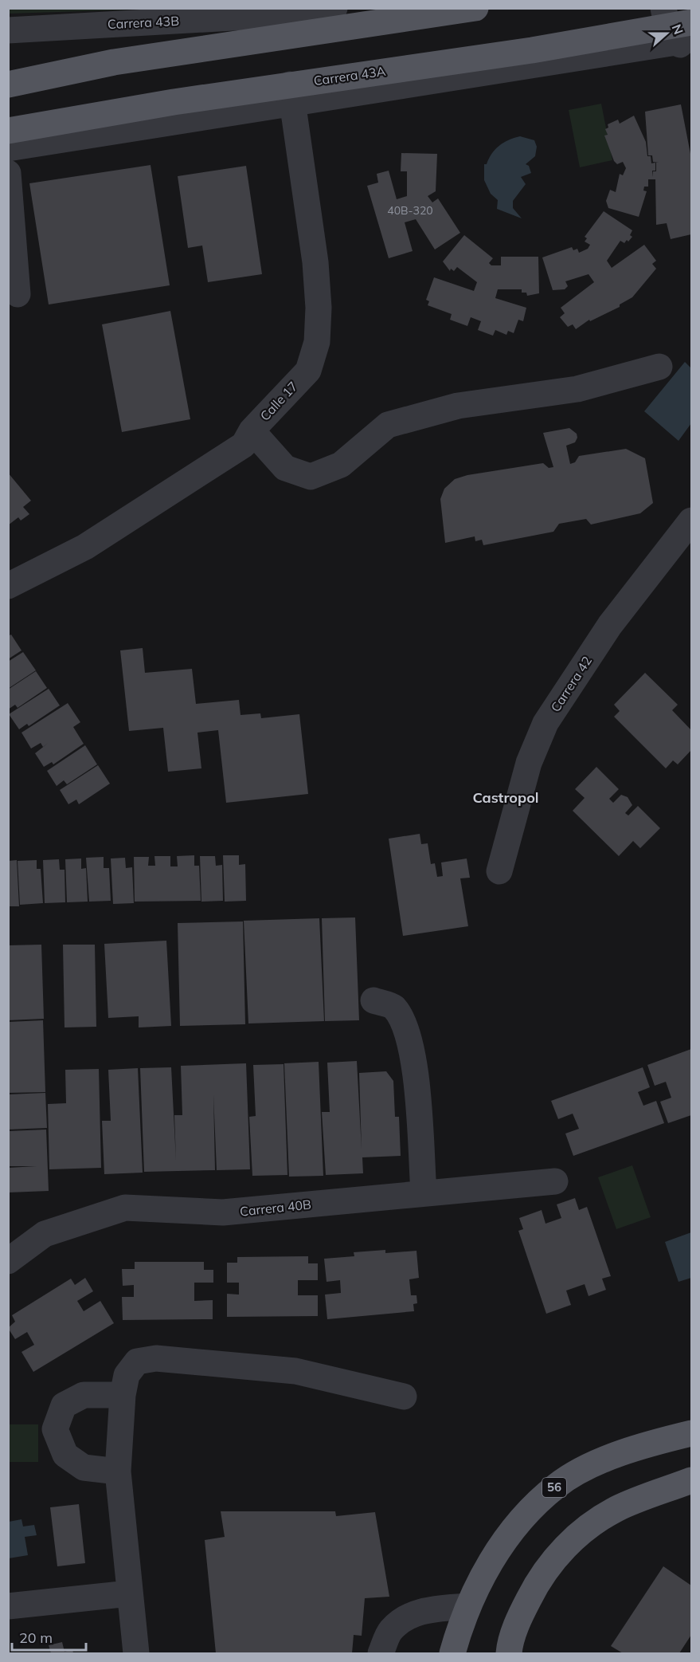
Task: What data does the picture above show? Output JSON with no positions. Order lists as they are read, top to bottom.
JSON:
{
  "streets": {
    "main road": ["Carrera 43A", "56"],
    "street": [
      "Carrera 43B",
      "Calle 17",
      "Carrera 42",
      "Carrera 40B"
    ]
  },
  "crossings": [
    ["Carrera 43A", "Calle 17"]
  ],
  "districts": ["Castropol"],
  "house_numbers": ["40B-320"],
  "scale_bar": "20 m",
  "north": "right"
}
